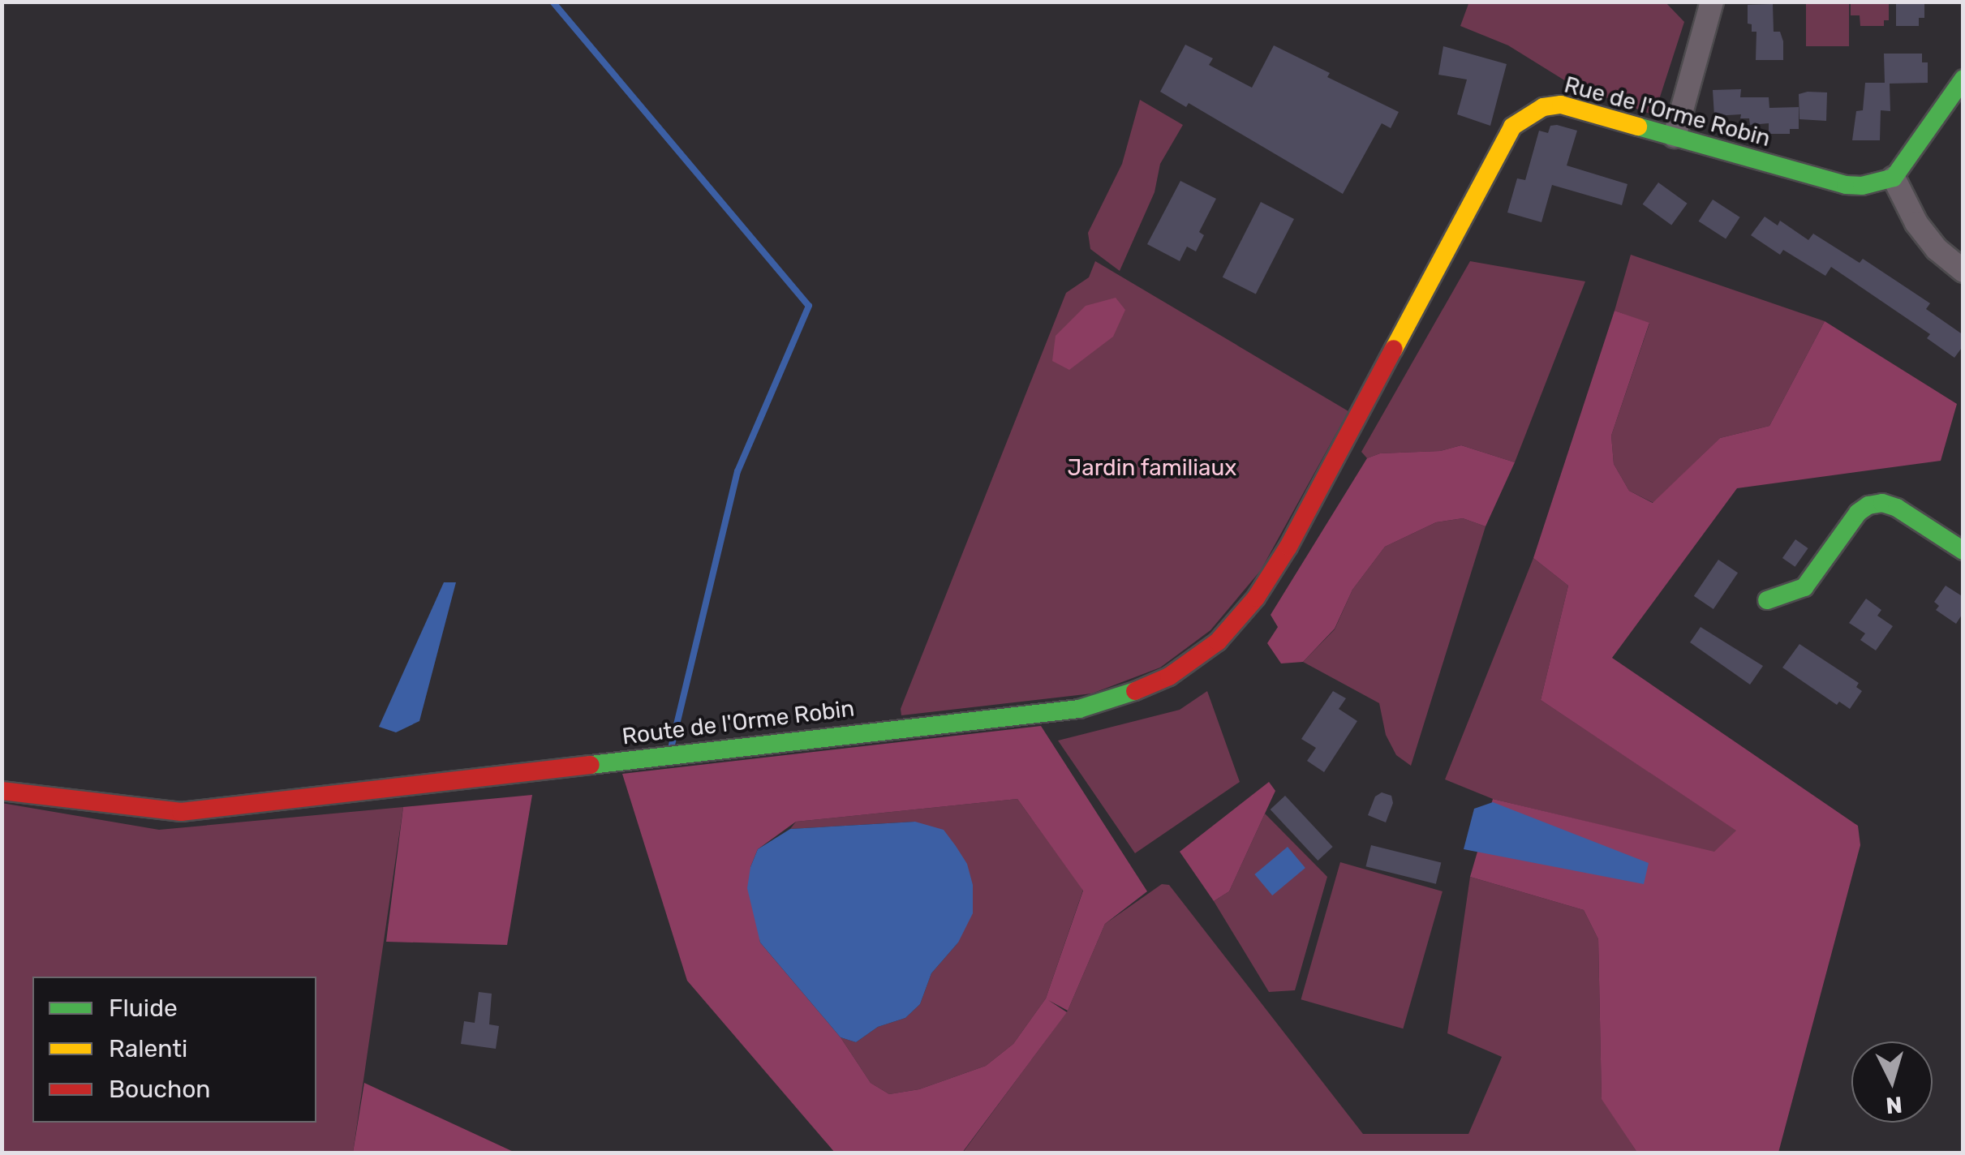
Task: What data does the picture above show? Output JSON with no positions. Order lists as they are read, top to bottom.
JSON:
{
  "streets": {
    "street": ["Rue de l'Orme Robin", "Route de l'Orme Robin"]
  },
  "crossings": [
    ["Rue de l'Orme Robin", "Route de l'Orme Robin"]
  ],
  "parks": ["Jardin familiaux"],
  "legend": ["Fluide", "Ralenti", "Bouchon"],
  "north": "bottom"
}
